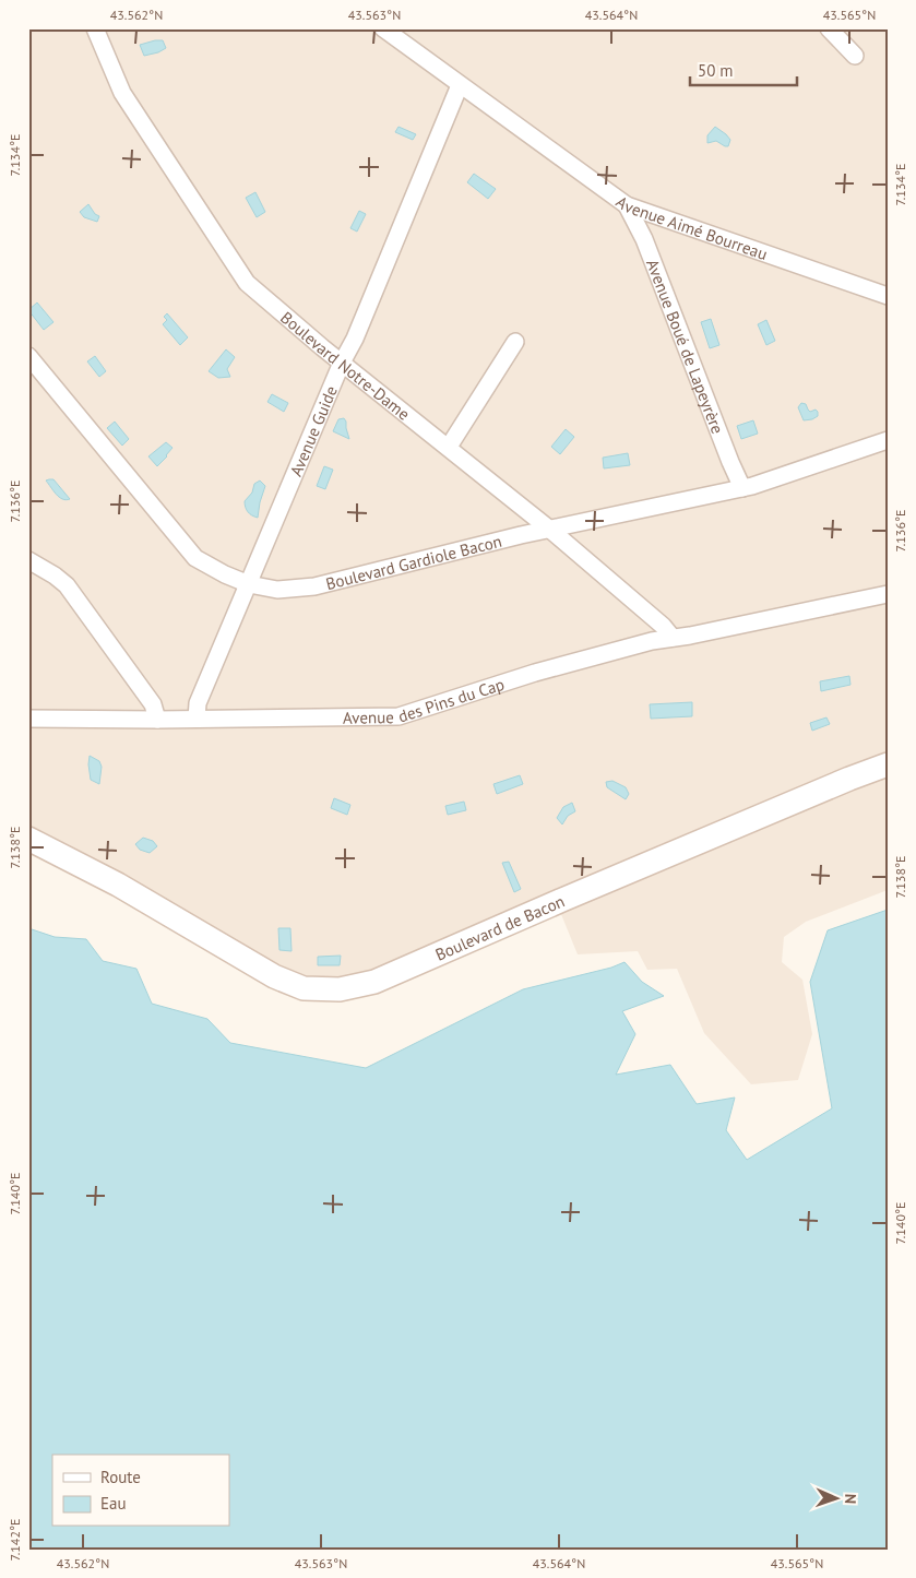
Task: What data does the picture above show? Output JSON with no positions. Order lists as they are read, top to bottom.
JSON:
{
  "streets": {
    "street": [
      "Avenue Aimé Bourreau",
      "Avenue Boué de Lapeyrère",
      "Boulevard Notre-Dame",
      "Avenue Guide",
      "Boulevard Gardiole Bacon",
      "Avenue des Pins du Cap",
      "Boulevard de Bacon"
    ]
  },
  "crossings": [
    ["Avenue Aimé Bourreau", "Avenue Boué de Lapeyrère"],
    ["Avenue Aimé Bourreau", "Avenue Guide"],
    ["Avenue Boué de Lapeyrère", "Boulevard Gardiole Bacon"],
    ["Boulevard Notre-Dame", "Avenue Guide"],
    ["Boulevard Notre-Dame", "Boulevard Gardiole Bacon"],
    ["Boulevard Notre-Dame", "Avenue des Pins du Cap"],
    ["Avenue Guide", "Boulevard Gardiole Bacon"],
    ["Avenue Guide", "Avenue des Pins du Cap"]
  ],
  "legend": ["Route", "Eau"],
  "scale_bar": "50 m",
  "north": "right",
  "coordinates": [
    "43.562°N",
    "43.563°N",
    "43.564°N",
    "43.565°N",
    "7.134°E",
    "7.136°E",
    "7.138°E",
    "7.140°E",
    "7.142°E"
  ]
}
